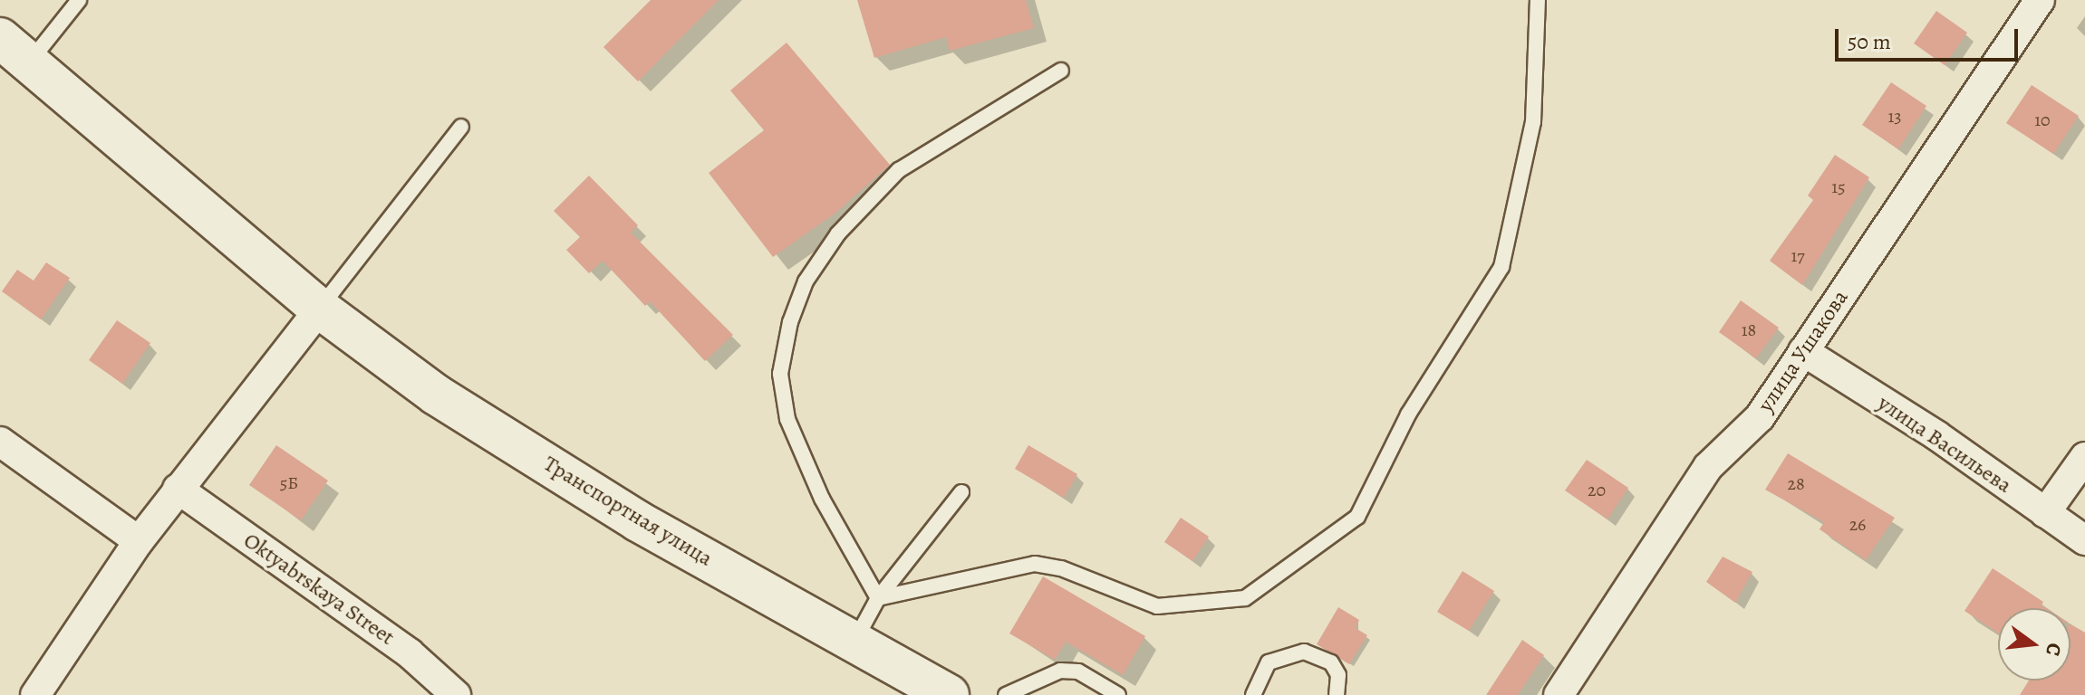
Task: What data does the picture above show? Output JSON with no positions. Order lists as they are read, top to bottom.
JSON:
{
  "streets": {
    "main road": ["Транспортная улица"],
    "street": ["улица Ушакова", "улица Васильева", "Oktyabrskaya Street"]
  },
  "crossings": [
    ["улица Ушакова", "улица Васильева"]
  ],
  "house_numbers": [
    "13",
    "10",
    "15",
    "17",
    "18",
    "5Б",
    "28",
    "20",
    "26"
  ],
  "scale_bar": "50 m",
  "north": "right"
}
